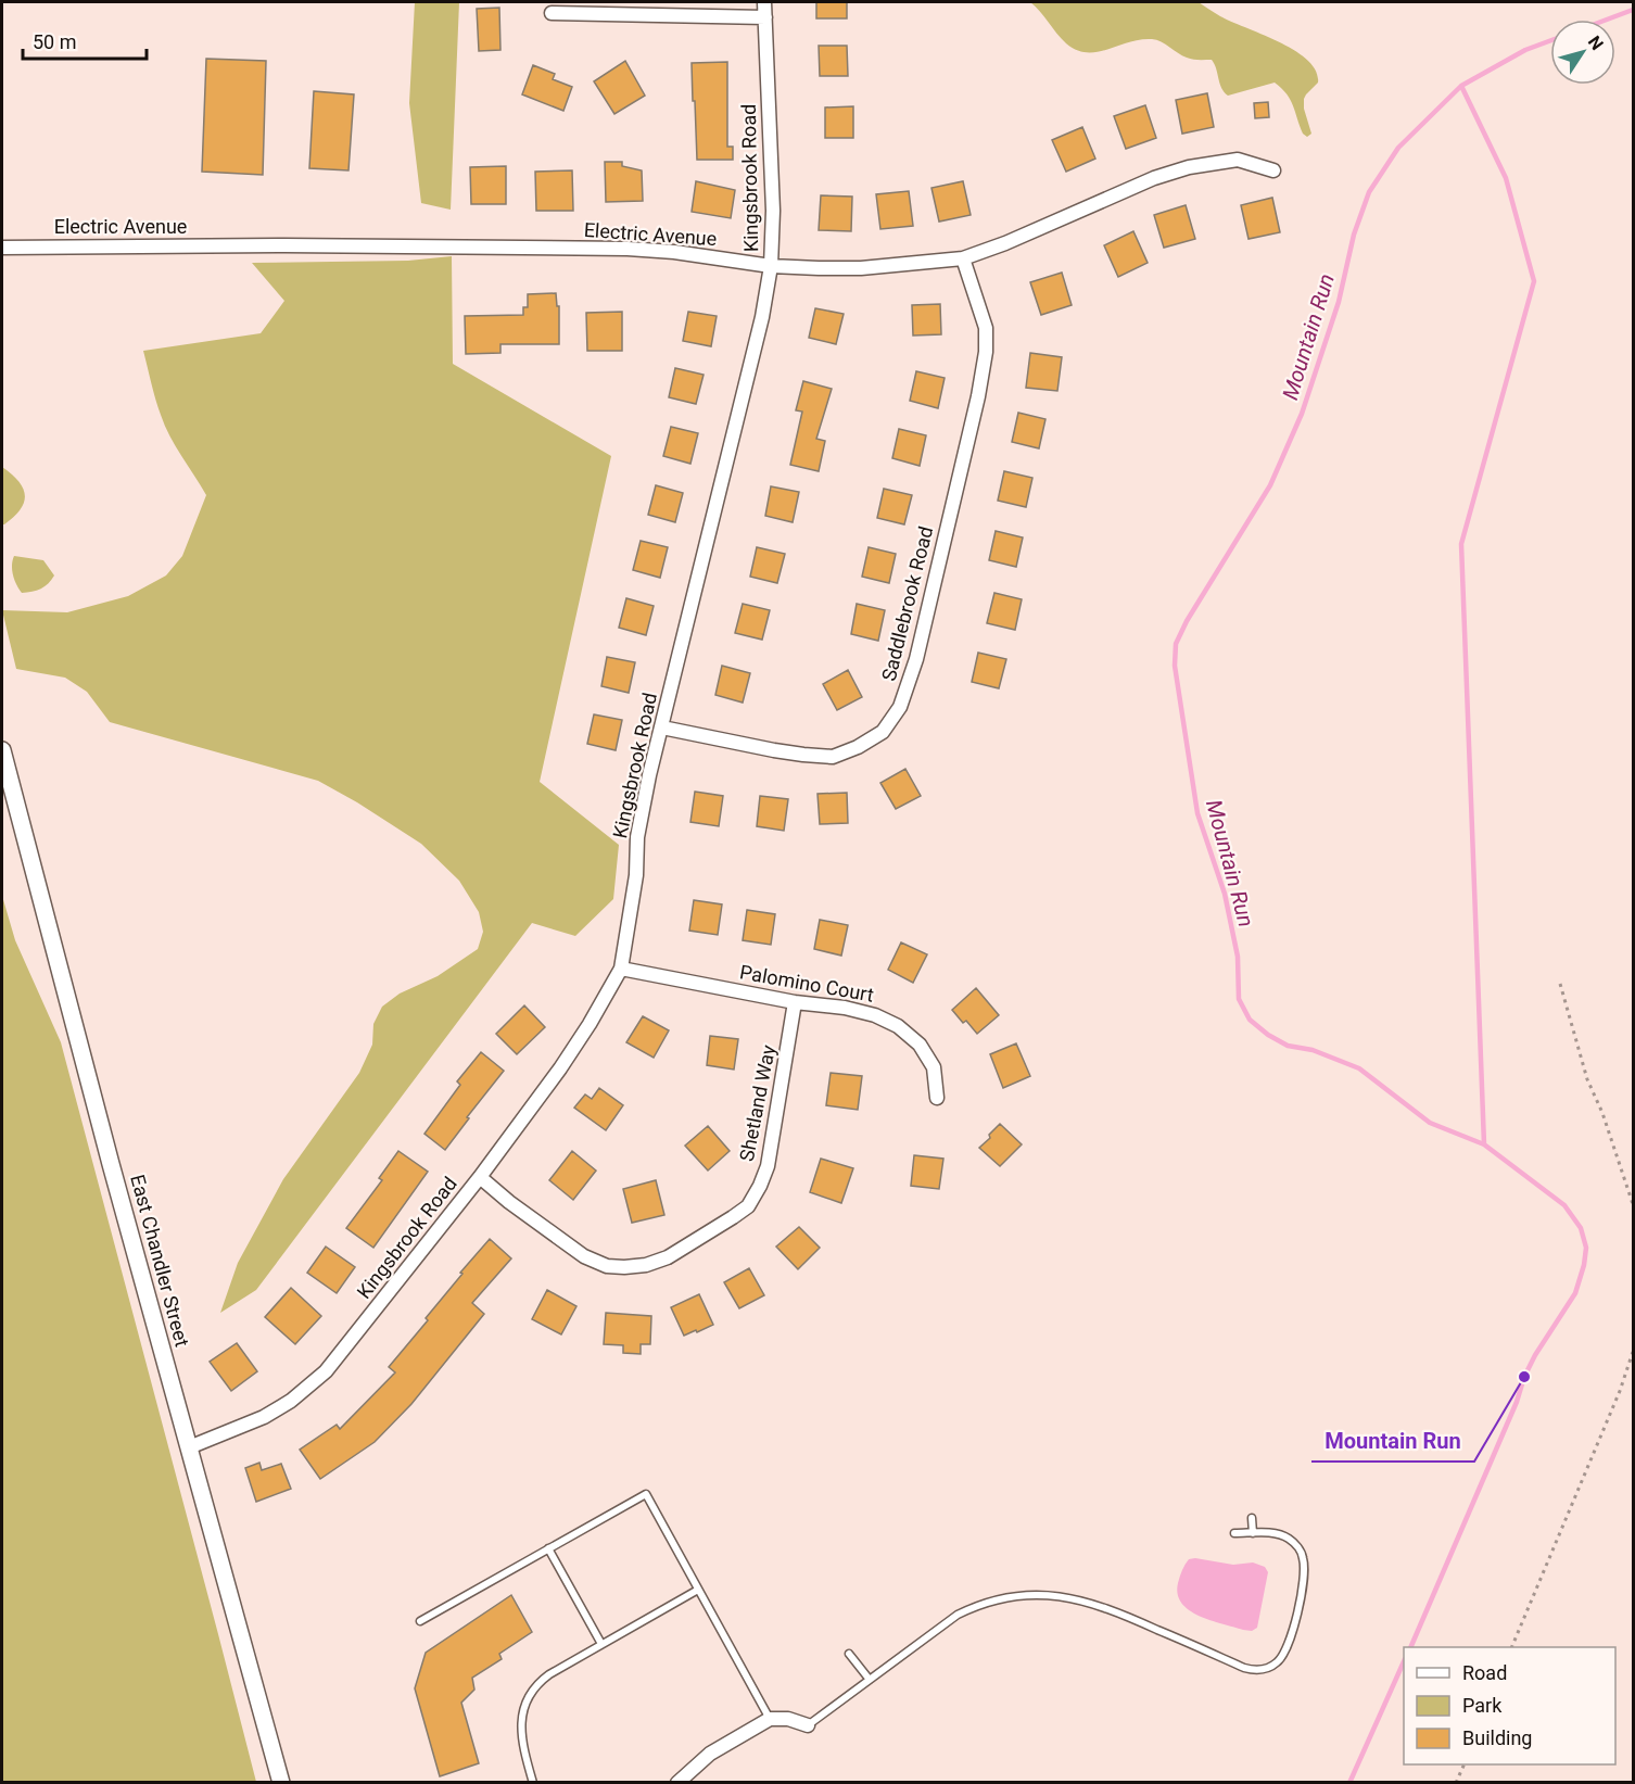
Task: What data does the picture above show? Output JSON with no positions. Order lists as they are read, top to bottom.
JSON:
{
  "streets": {
    "street": [
      "Kingsbrook Road",
      "Electric Avenue",
      "Saddlebrook Road",
      "Palomino Court",
      "Shetland Way",
      "East Chandler Street"
    ]
  },
  "crossings": [
    ["Kingsbrook Road", "Electric Avenue"],
    ["Kingsbrook Road", "Saddlebrook Road"],
    ["Kingsbrook Road", "Palomino Court"],
    ["Kingsbrook Road", "Shetland Way"],
    ["Kingsbrook Road", "East Chandler Street"],
    ["Electric Avenue", "Saddlebrook Road"],
    ["Palomino Court", "Shetland Way"]
  ],
  "water": ["Mountain Run"],
  "places": ["Mountain Run"],
  "legend": ["Road", "Park", "Building"],
  "scale_bar": "50 m",
  "north": "top right"
}
